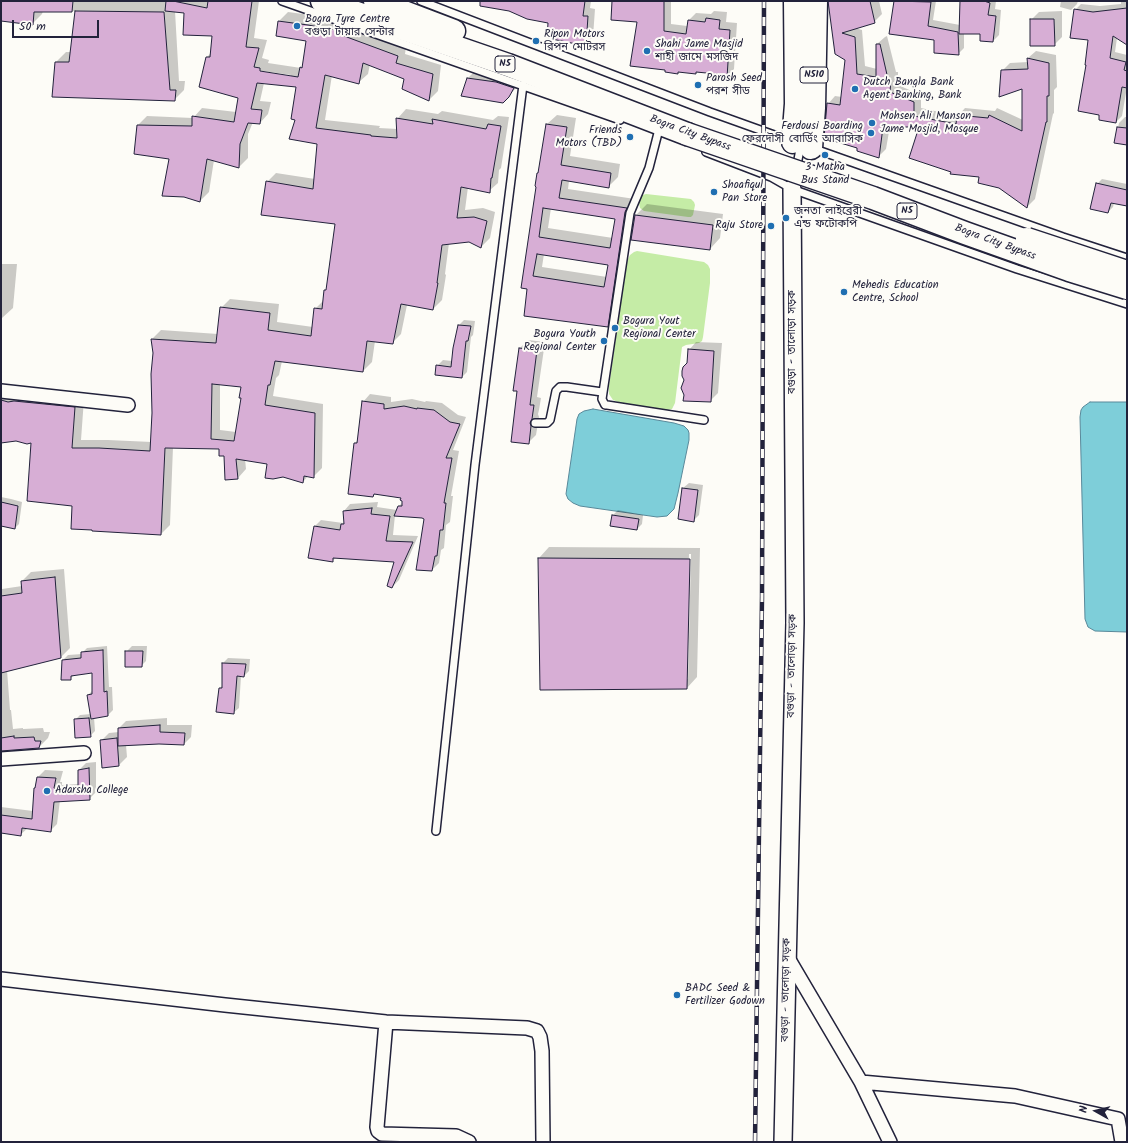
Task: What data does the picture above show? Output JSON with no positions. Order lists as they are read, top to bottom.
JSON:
{
  "streets": {
    "highway": ["N5", "N510", "Bogra City Bypass"],
    "street": ["বগুড়া - তালোড়া সড়ক"]
  },
  "places": [
    "Bogra Tyre Centre বগুড়া টায়ার সেন্টার",
    "Ripon Motors রিপন মোটরস",
    "Shahi Jame Masjid শাহী জামে মসজিদ",
    "Parosh Seed পরশ সীড",
    "Dutch Bangla Bank Agent Banking, Bank",
    "Mohsen Ali Manson Jame Mosjid, Mosque",
    "Ferdousi Boarding ফেরদৌসী বোর্ডিং আবাসিক",
    "Friends Motors (TBD)",
    "3 Matha Bus Stand",
    "Shoafiqul Pan Store",
    "জনতা লাইব্রেরী এন্ড ফটোকপি",
    "Raju Store",
    "Mehedis Education Centre, School",
    "Bogura Yout Regional Center",
    "Bogura Youth Regional Center",
    "Adarsha College",
    "BADC Seed & Fertilizer Godown"
  ],
  "scale_bar": "50 m",
  "north": "left"
}
